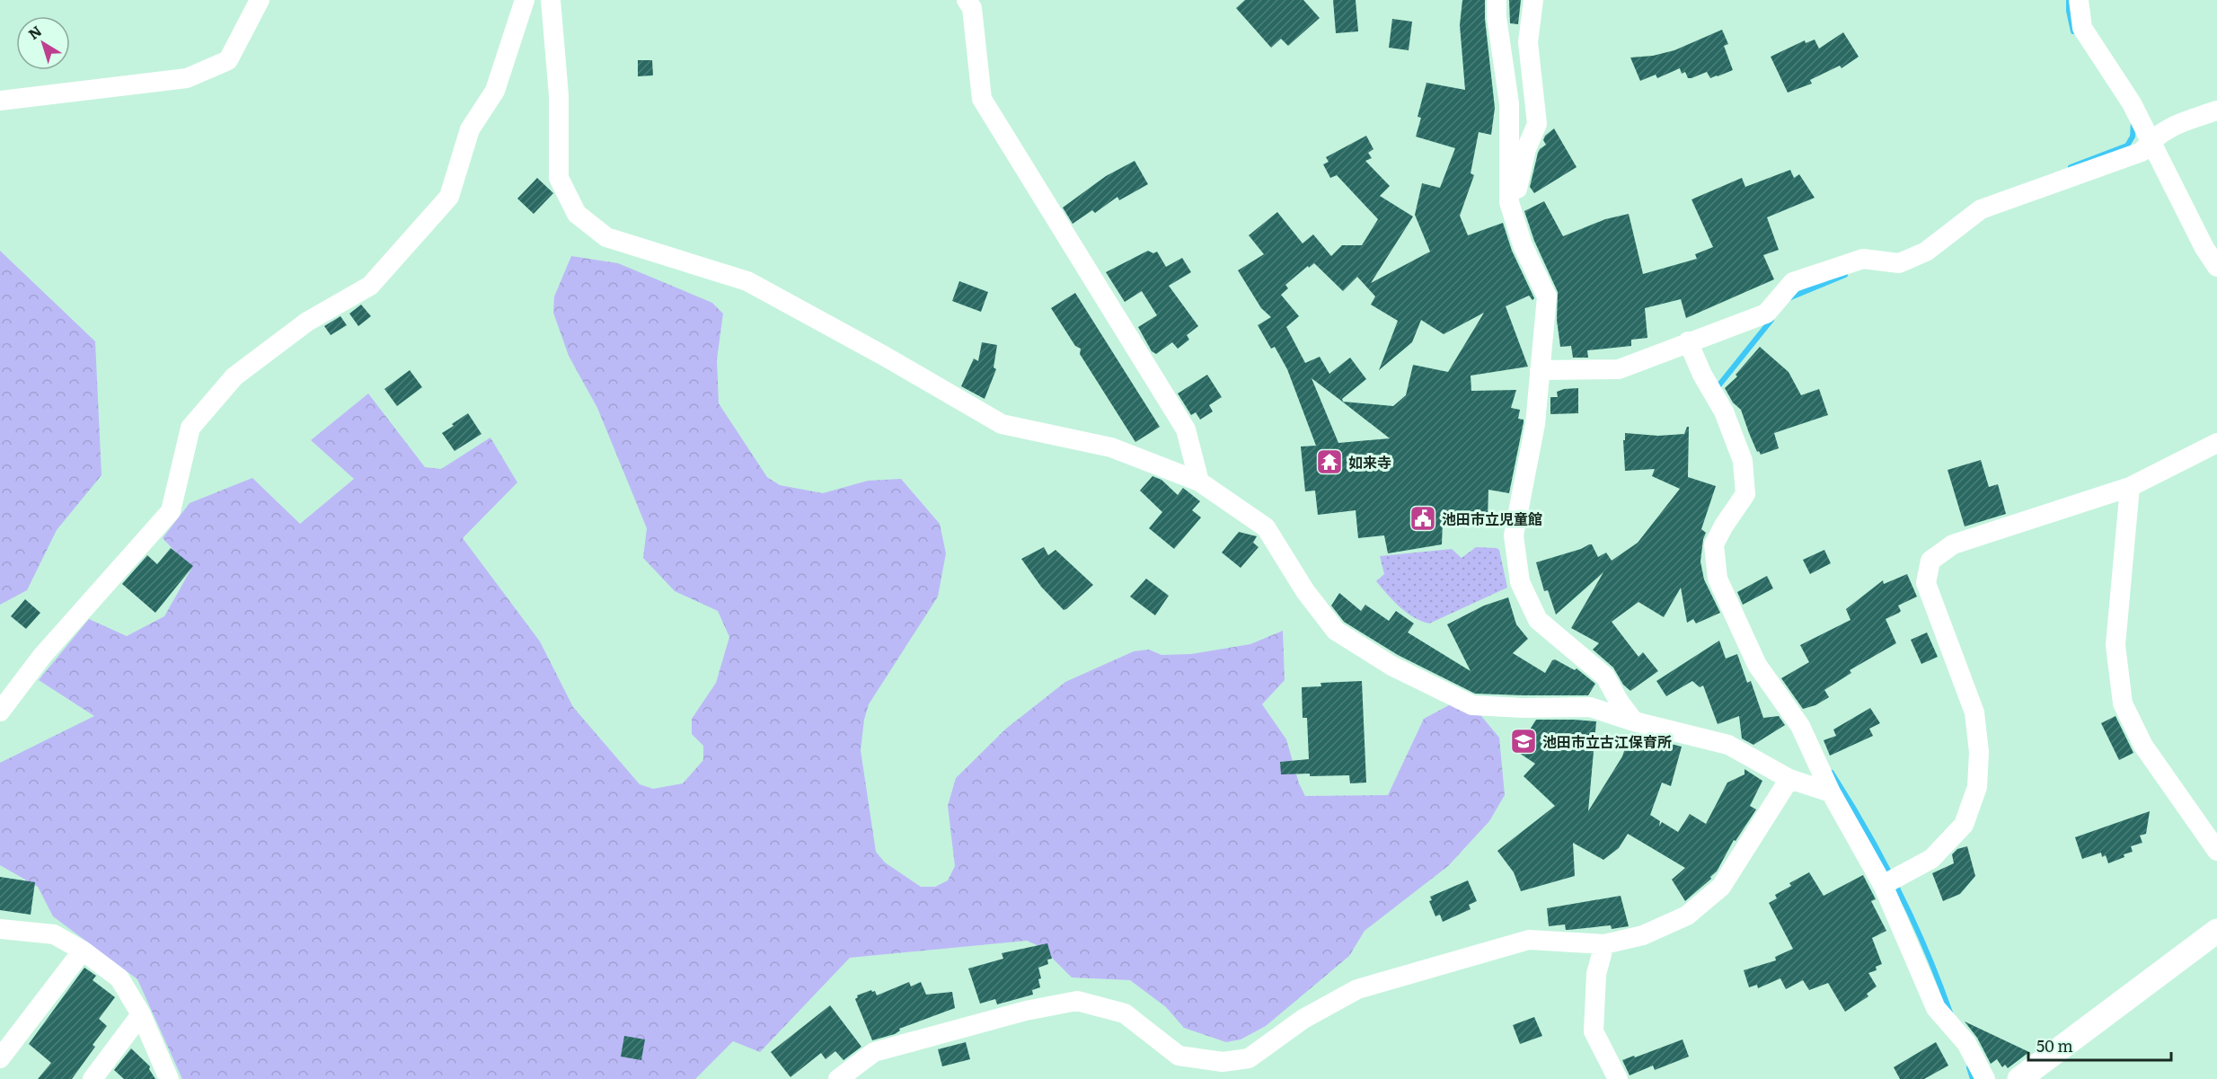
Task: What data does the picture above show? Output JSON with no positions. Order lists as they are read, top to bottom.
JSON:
{
  "places": {
    "temple": ["如来寺"],
    "public building": ["池田市立児童館"],
    "school or university": ["池田市立古江保育所"]
  },
  "scale_bar": "50 m",
  "north": "top left"
}
